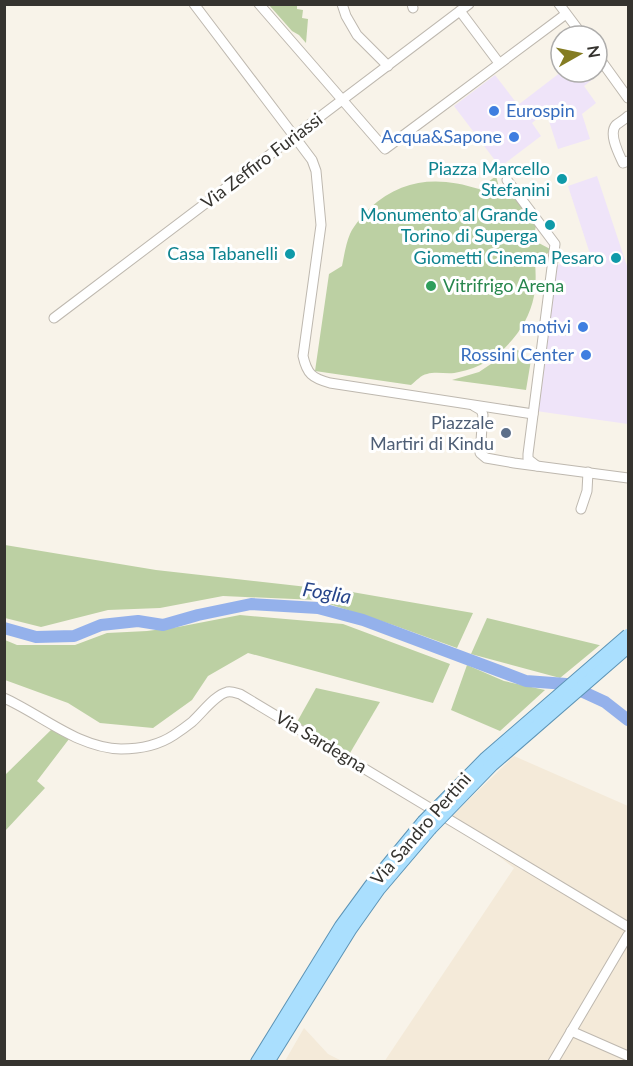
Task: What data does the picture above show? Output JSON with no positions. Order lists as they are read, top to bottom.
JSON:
{
  "streets": {
    "main road": ["Via Sandro Pertini"],
    "street": ["Via Zeffiro Furiassi", "Via Sardegna"]
  },
  "water": ["Foglia"],
  "places": [
    "Eurospin",
    "Acqua&Sapone",
    "Piazza Marcello Stefanini",
    "Monumento al Grande Torino di Superga",
    "Casa Tabanelli",
    "Giometti Cinema Pesaro",
    "Vitrifrigo Arena",
    "motivi",
    "Rossini Center",
    "Piazzale Martiri di Kindu"
  ],
  "north": "right"
}
